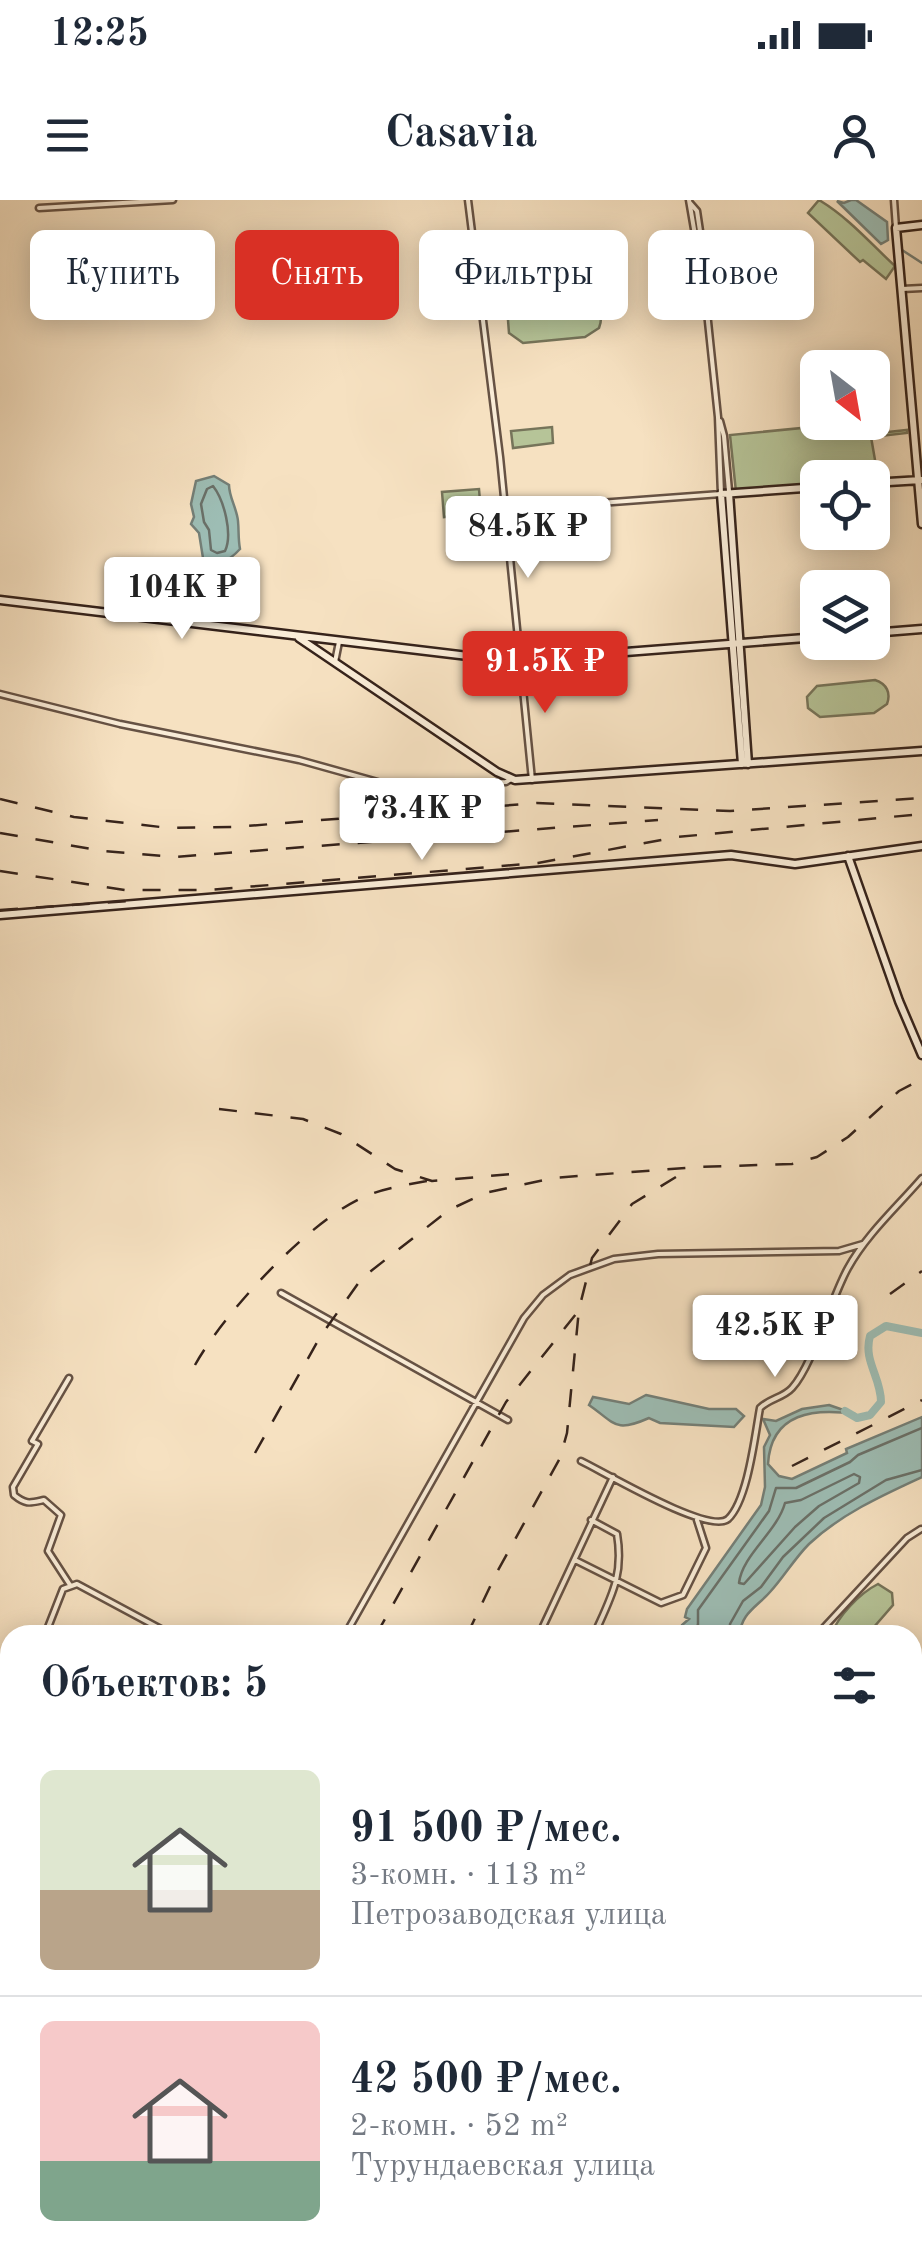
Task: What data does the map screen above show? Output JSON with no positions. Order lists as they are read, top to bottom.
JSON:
{
  "north": "bottom right",
  "page": {
    "status": "12:25",
    "header": "Casavia",
    "chip": [
      "Купить",
      "Снять",
      "Фильтры",
      "Новое"
    ],
    "price": [
      "84.5K ₽",
      "104K ₽",
      "91.5K ₽",
      "73.4K ₽",
      "42.5K ₽"
    ],
    "heading": "Объектов: 5",
    "list": [
      {
        "name": "91 500 ₽/мес.",
        "note": "3-комн. · 113 m² · Петрозаводская улица"
      },
      {
        "name": "42 500 ₽/мес.",
        "note": "2-комн. · 52 m² · Турундаевская улица"
      }
    ]
  }
}
